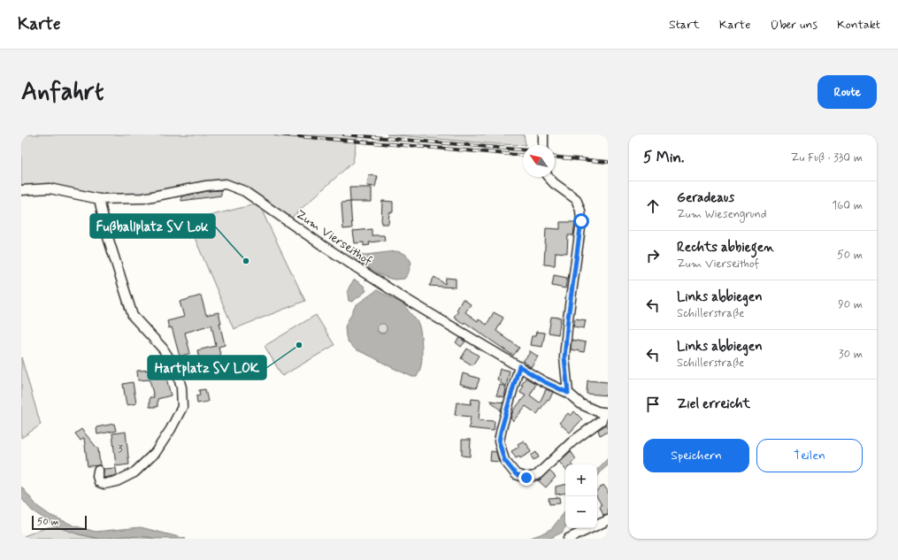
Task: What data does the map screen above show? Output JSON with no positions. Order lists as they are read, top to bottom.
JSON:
{
  "streets": {
    "street": ["Zum Vierseithof"]
  },
  "places": ["Fußballplatz SV Lok", "Hartplatz SV LOK"],
  "house_numbers": ["3"],
  "scale_bar": "50 m",
  "north": "top left",
  "page": {
    "header": "Karte",
    "nav": [
      "Start",
      "Karte",
      "Über uns",
      "Kontakt"
    ],
    "buttons": [
      "Route",
      ["Speichern", "Teilen"]
    ],
    "title": "Anfahrt",
    "heading": ["5 Min.", "Zu Fuß · 330 m"],
    "list": [
      ["Geradeaus", "Zum Wiesengrund", "160 m"],
      ["Rechts abbiegen", "Zum Vierseithof", "50 m"],
      ["Links abbiegen", "Schillerstraße", "90 m"],
      ["Links abbiegen", "Schillerstraße", "30 m"],
      "Ziel erreicht"
    ],
    "map_buttons": ["+", "−"],
    "scale": "50 m"
  }
}
